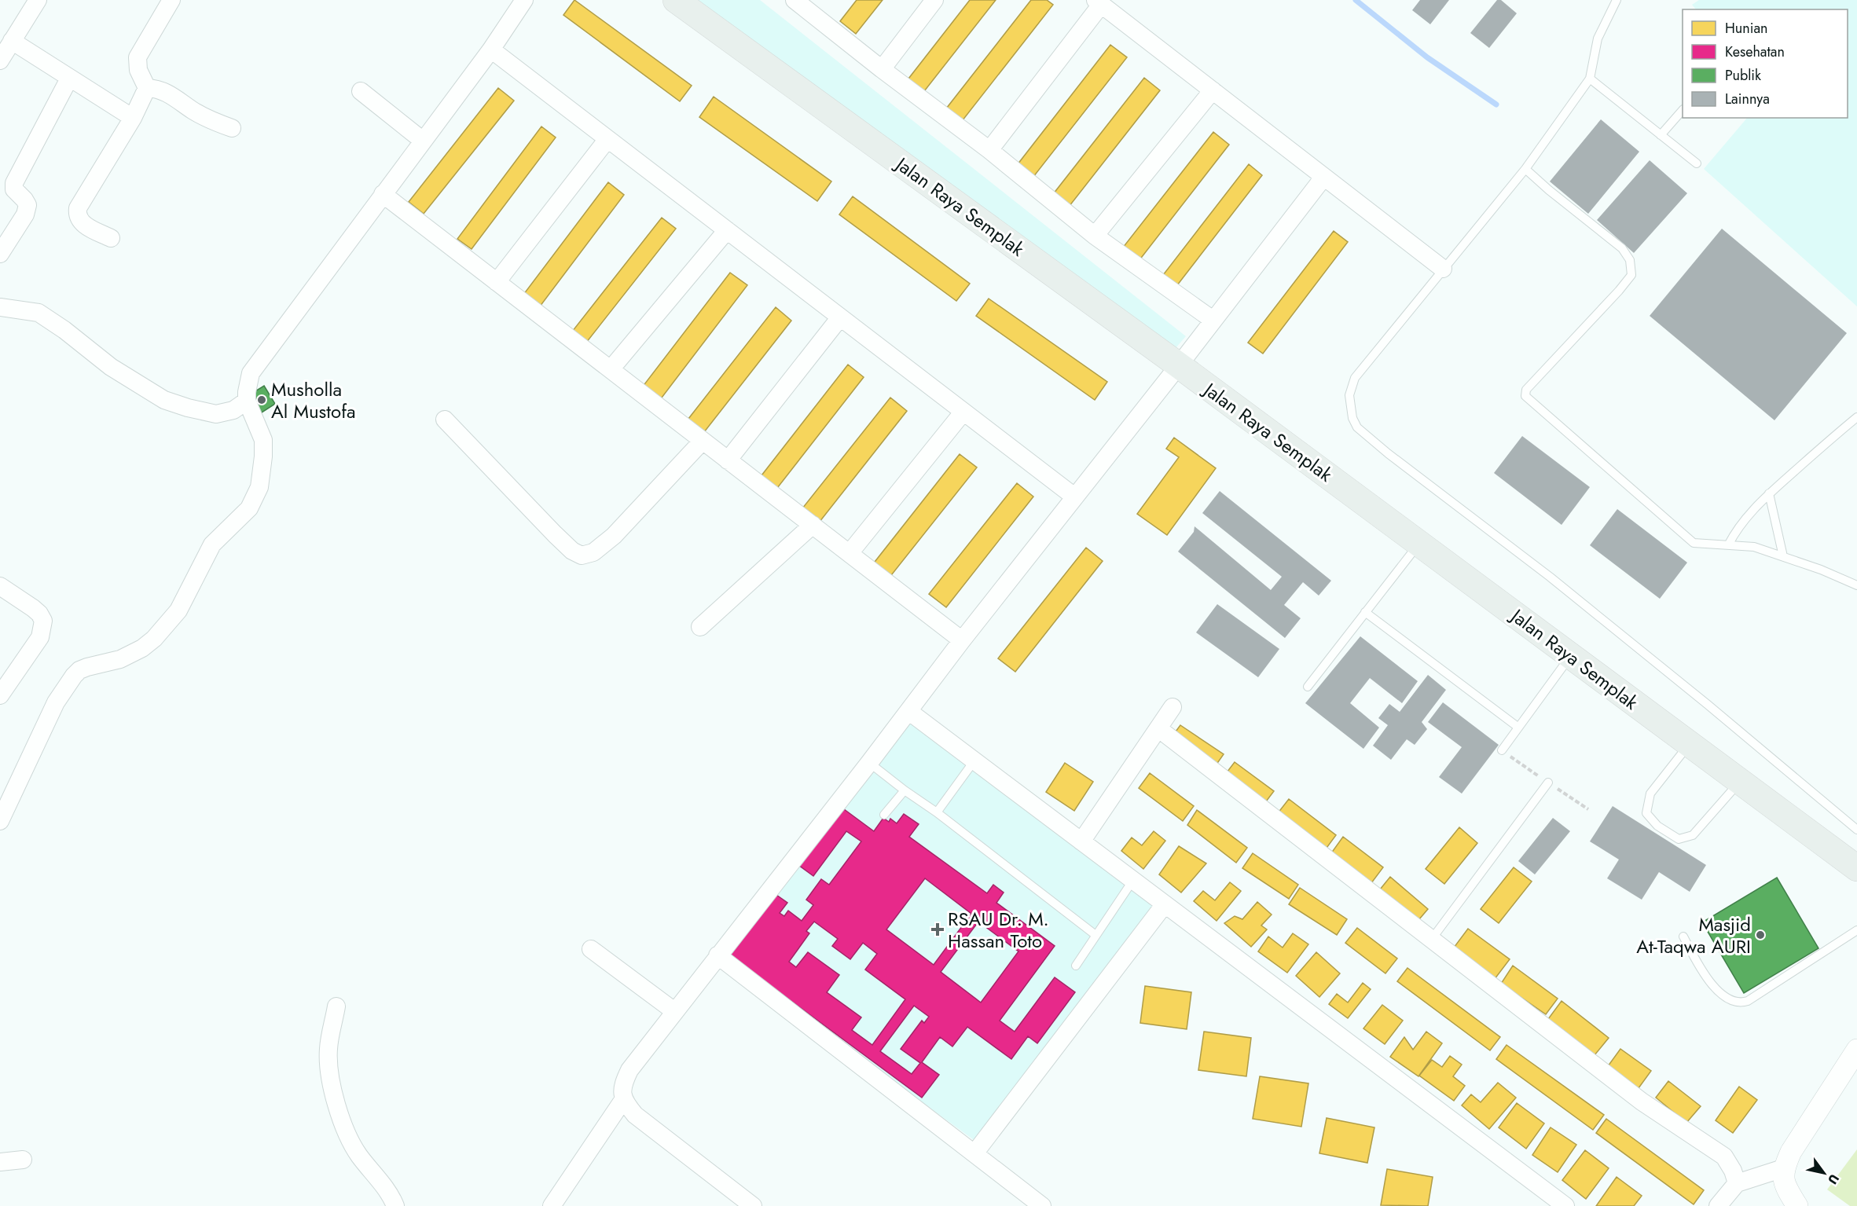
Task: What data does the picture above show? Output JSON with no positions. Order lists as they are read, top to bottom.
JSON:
{
  "streets": {
    "main road": ["Jalan Raya Semplak"]
  },
  "places": {
    "other": ["Musholla Al Mustofa", "Masjid At-Taqwa AURI"],
    "health": ["RSAU Dr. M. Hassan Toto"]
  },
  "legend": [
    "Hunian",
    "Kesehatan",
    "Publik",
    "Lainnya"
  ],
  "north": "bottom right"
}
